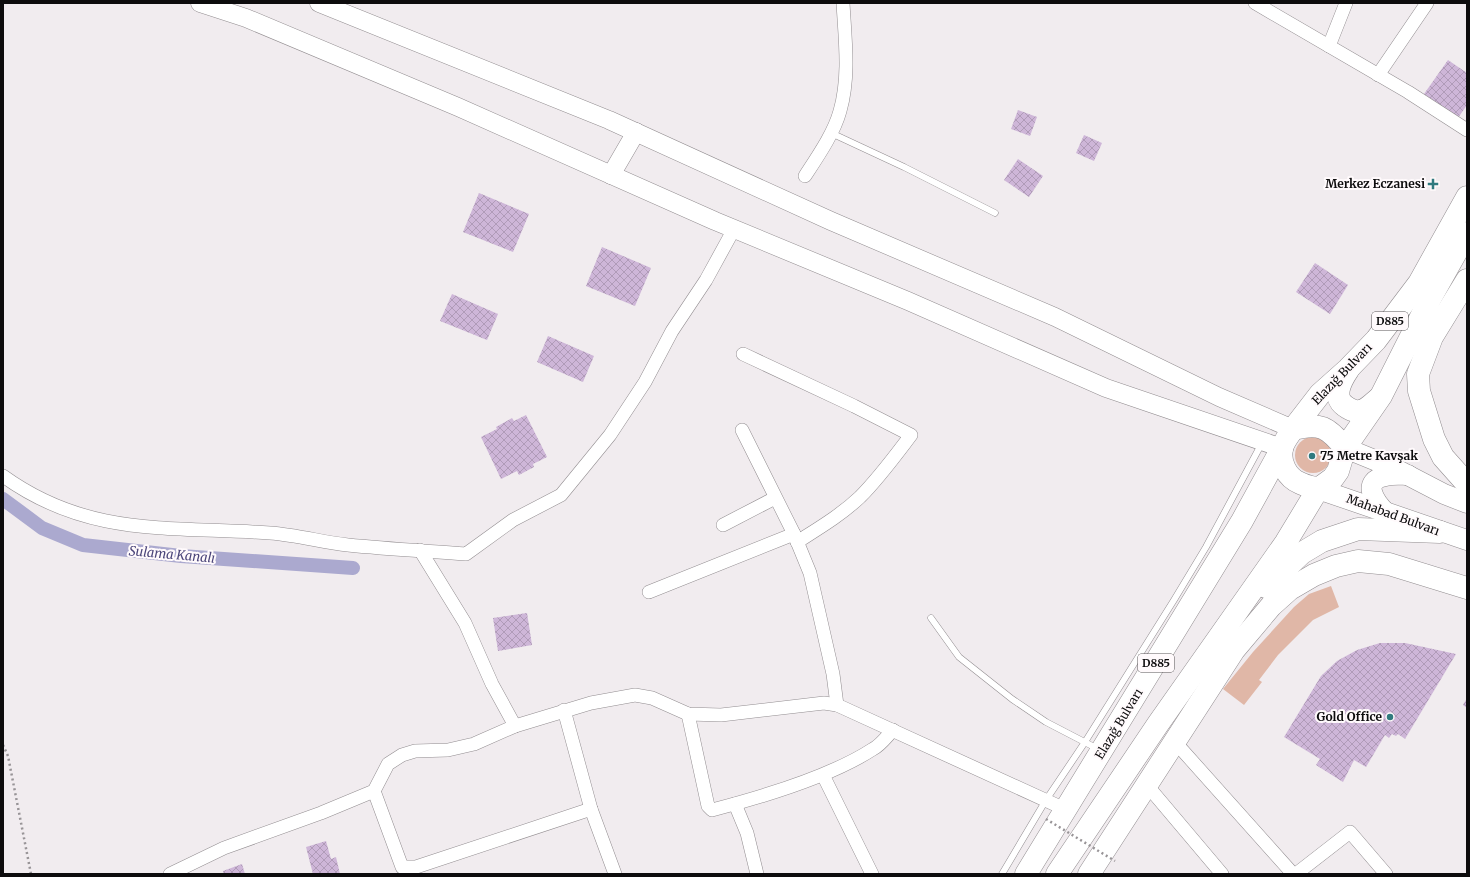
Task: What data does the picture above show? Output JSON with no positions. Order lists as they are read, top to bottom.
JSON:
{
  "streets": {
    "highway": ["D885", "Elazığ Bulvarı"],
    "main road": ["Mahabad Bulvarı"]
  },
  "crossings": [
    ["D885", "Elazığ Bulvarı"],
    ["D885", "Mahabad Bulvarı"],
    ["Elazığ Bulvarı", "Mahabad Bulvarı"]
  ],
  "water": ["Sulama Kanalı"],
  "places": {
    "health": ["Merkez Eczanesi"],
    "other": ["75 Metre Kavşak", "Gold Office"]
  }
}
